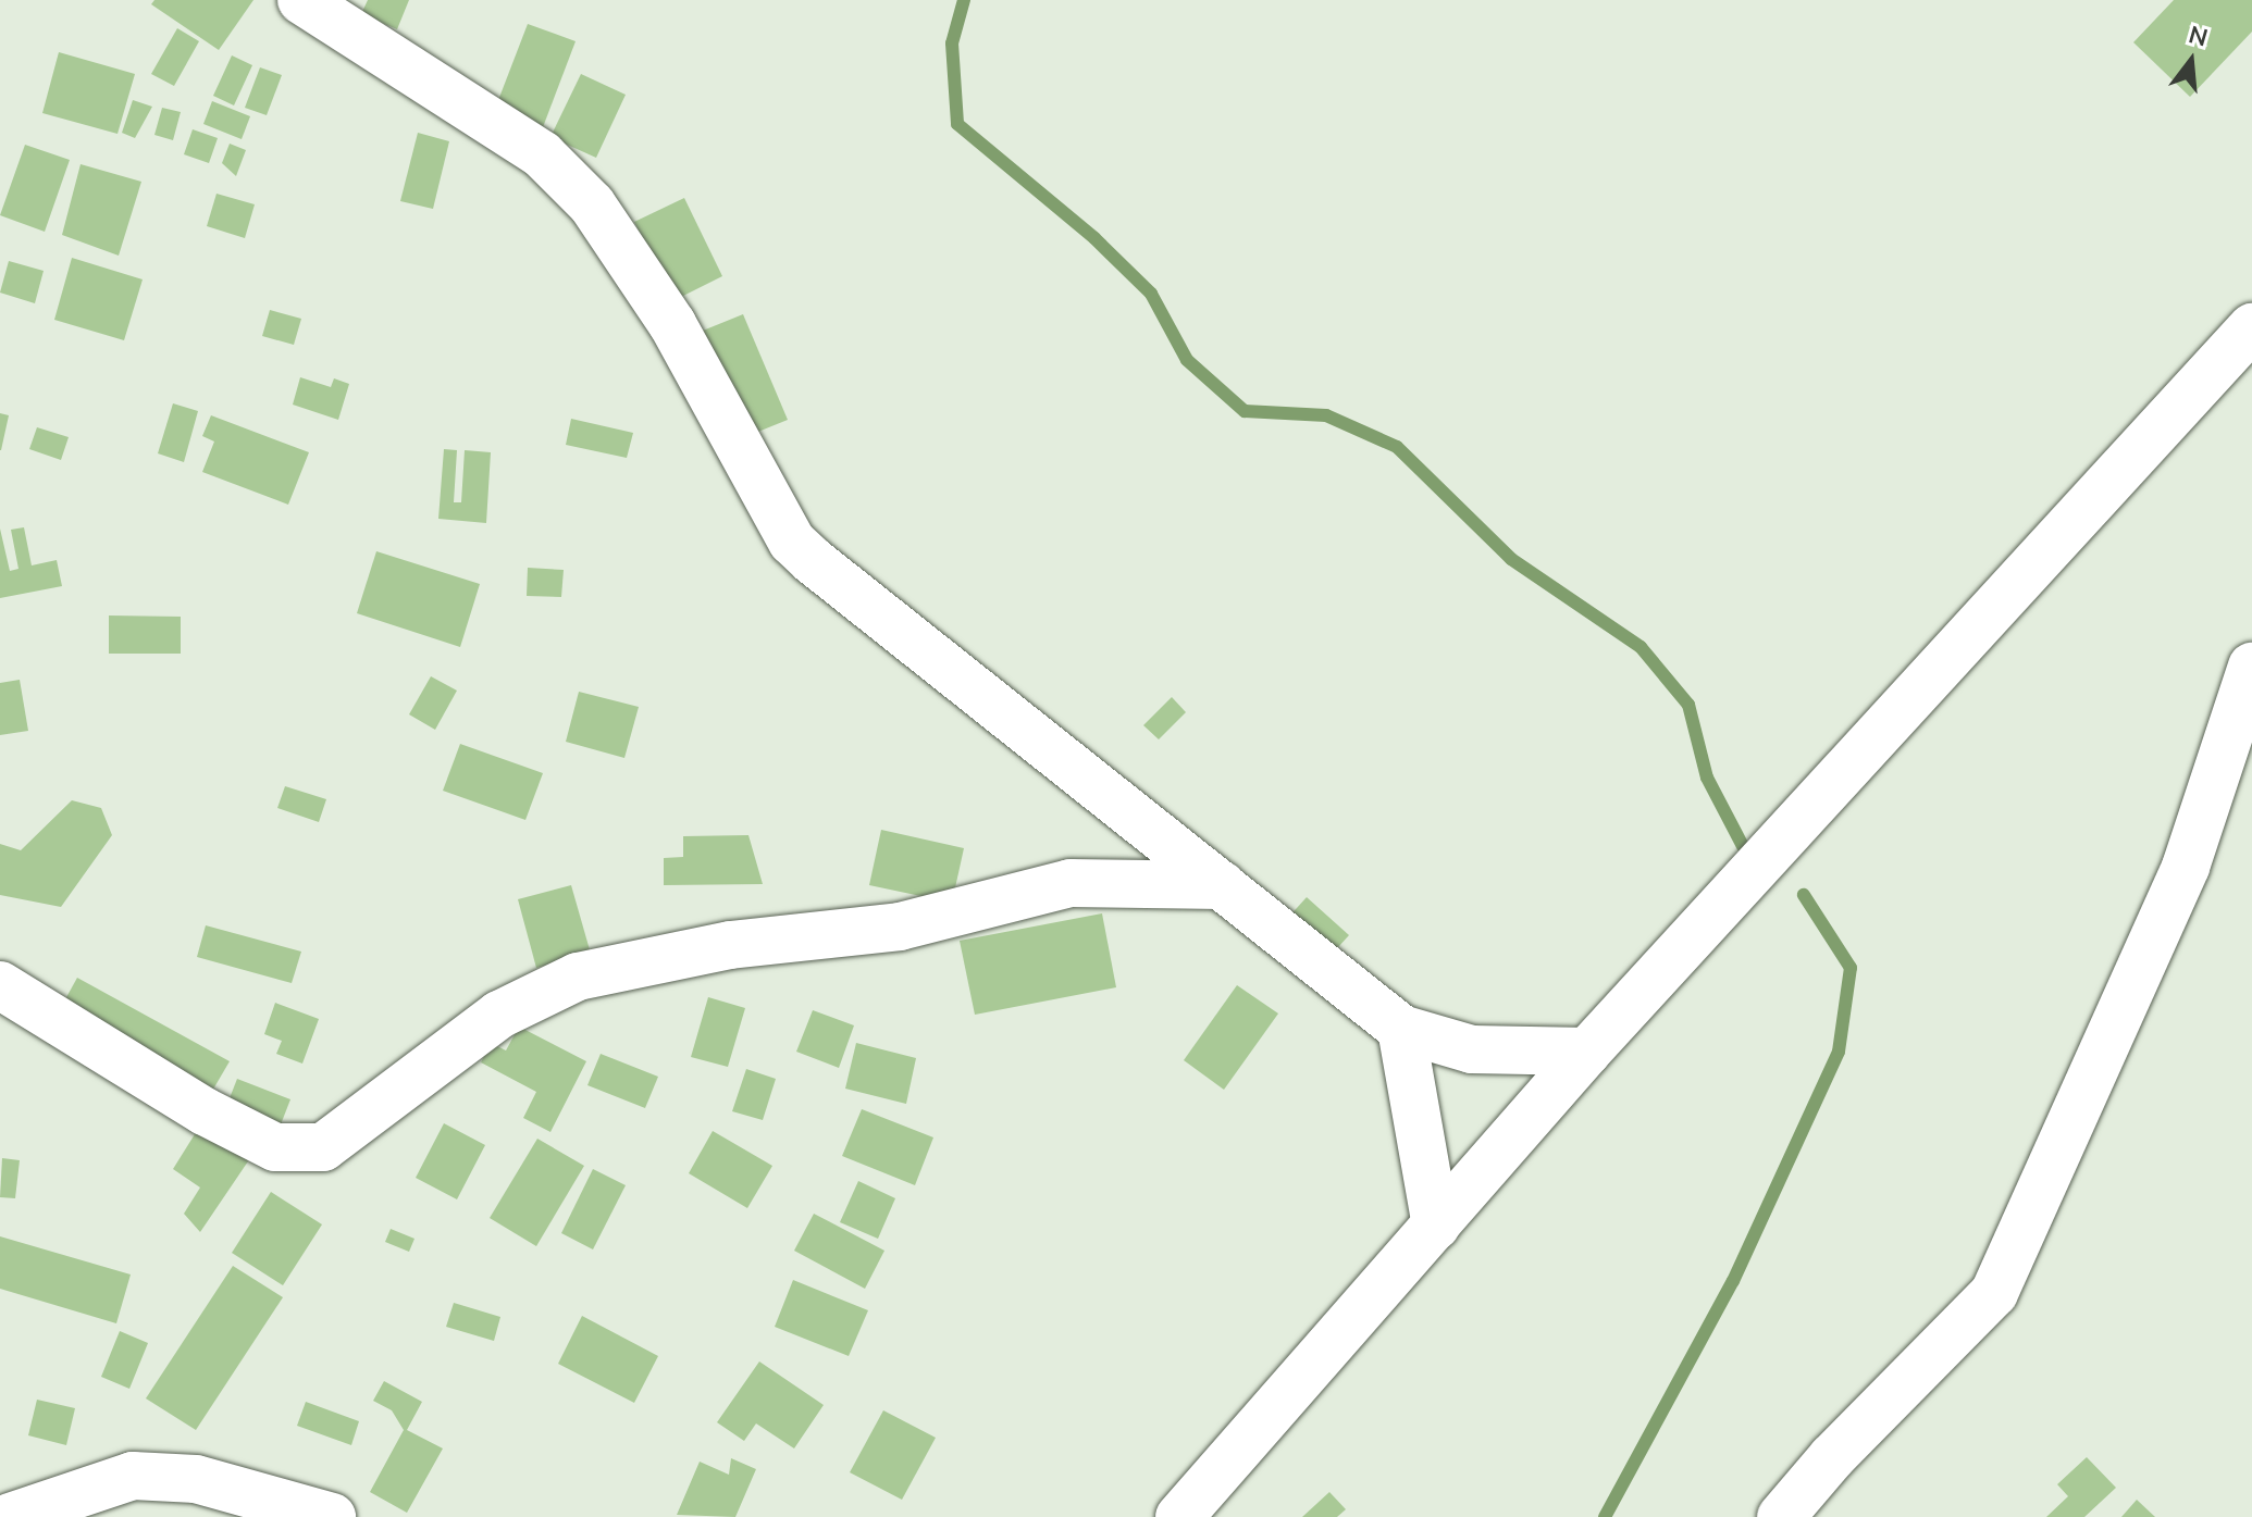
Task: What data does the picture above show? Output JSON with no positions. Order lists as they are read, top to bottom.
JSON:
{
  "north": "top"
}
